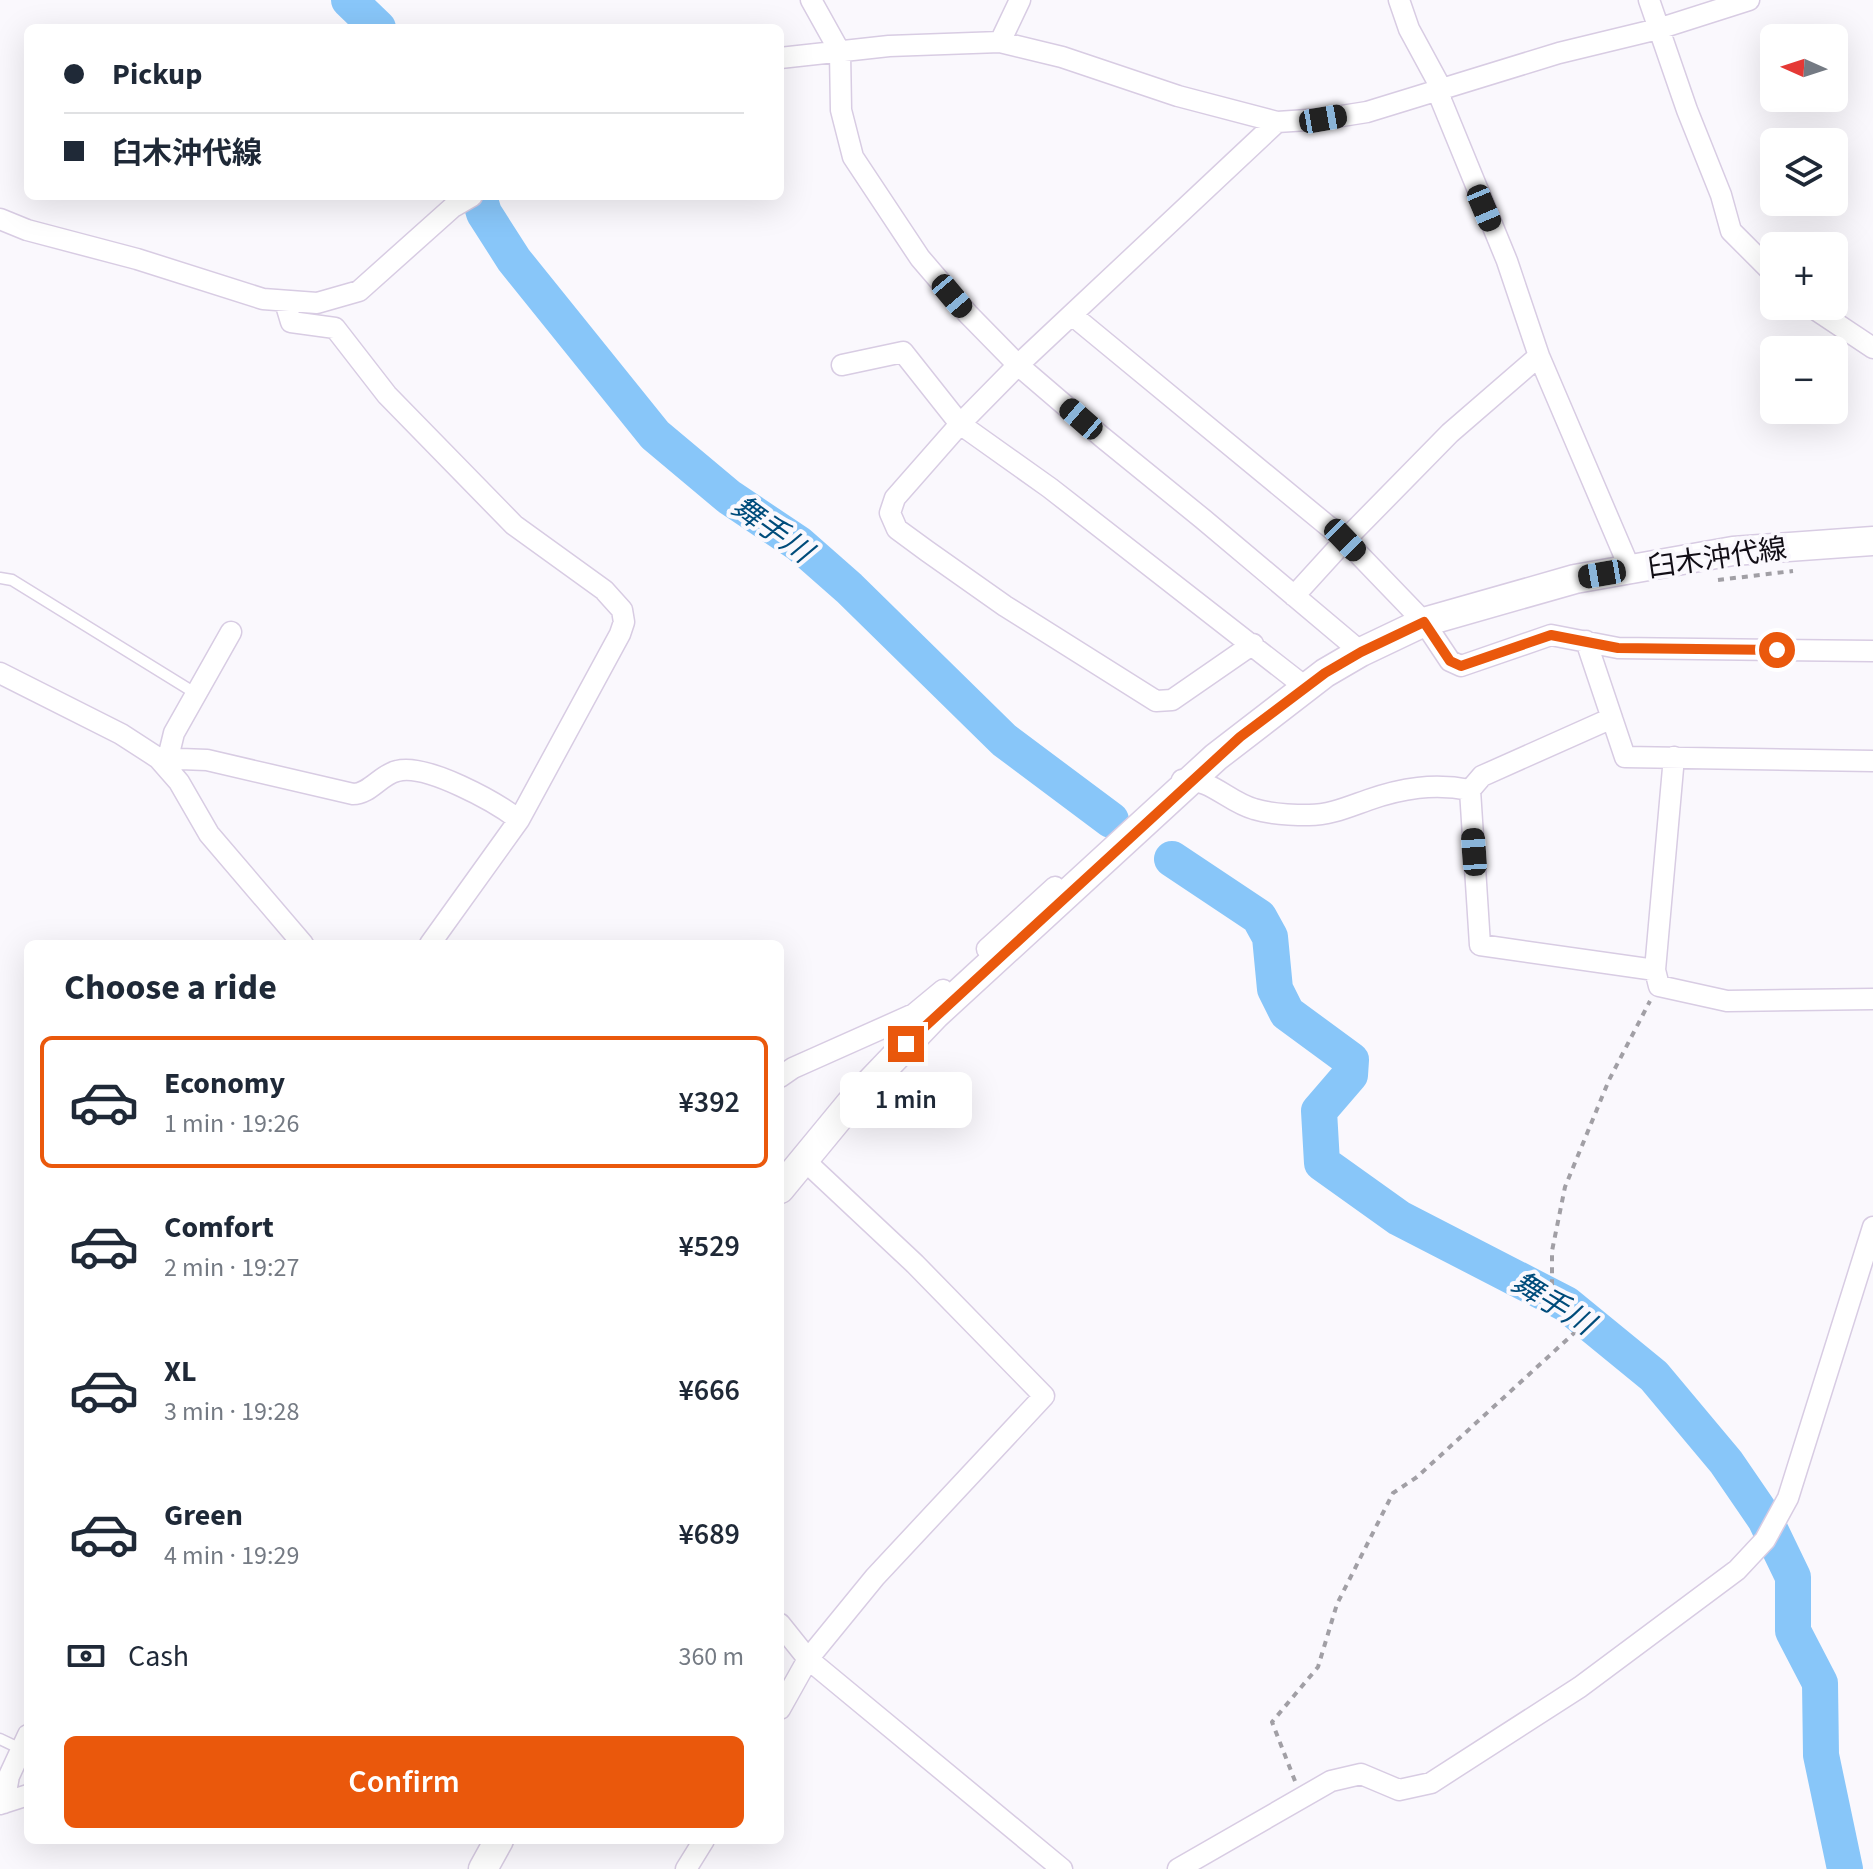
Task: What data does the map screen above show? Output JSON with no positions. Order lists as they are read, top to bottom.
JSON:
{
  "streets": {
    "main road": ["臼木沖代線"]
  },
  "water": ["舞手川"],
  "north": "left",
  "page": {
    "map_buttons": ["+", "−"],
    "banner": ["Pickup", "臼木沖代線"],
    "heading": "Choose a ride",
    "list": [
      {
        "name": "Economy",
        "note": "1 min · 19:26",
        "value": "¥392"
      },
      {
        "name": "Comfort",
        "note": "2 min · 19:27",
        "value": "¥529"
      },
      {
        "name": "XL",
        "note": "3 min · 19:28",
        "value": "¥666"
      },
      {
        "name": "Green",
        "note": "4 min · 19:29",
        "value": "¥689"
      }
    ],
    "bubble": "1 min",
    "pay": ["Cash", "360 m"],
    "buttons": "Confirm"
  }
}
